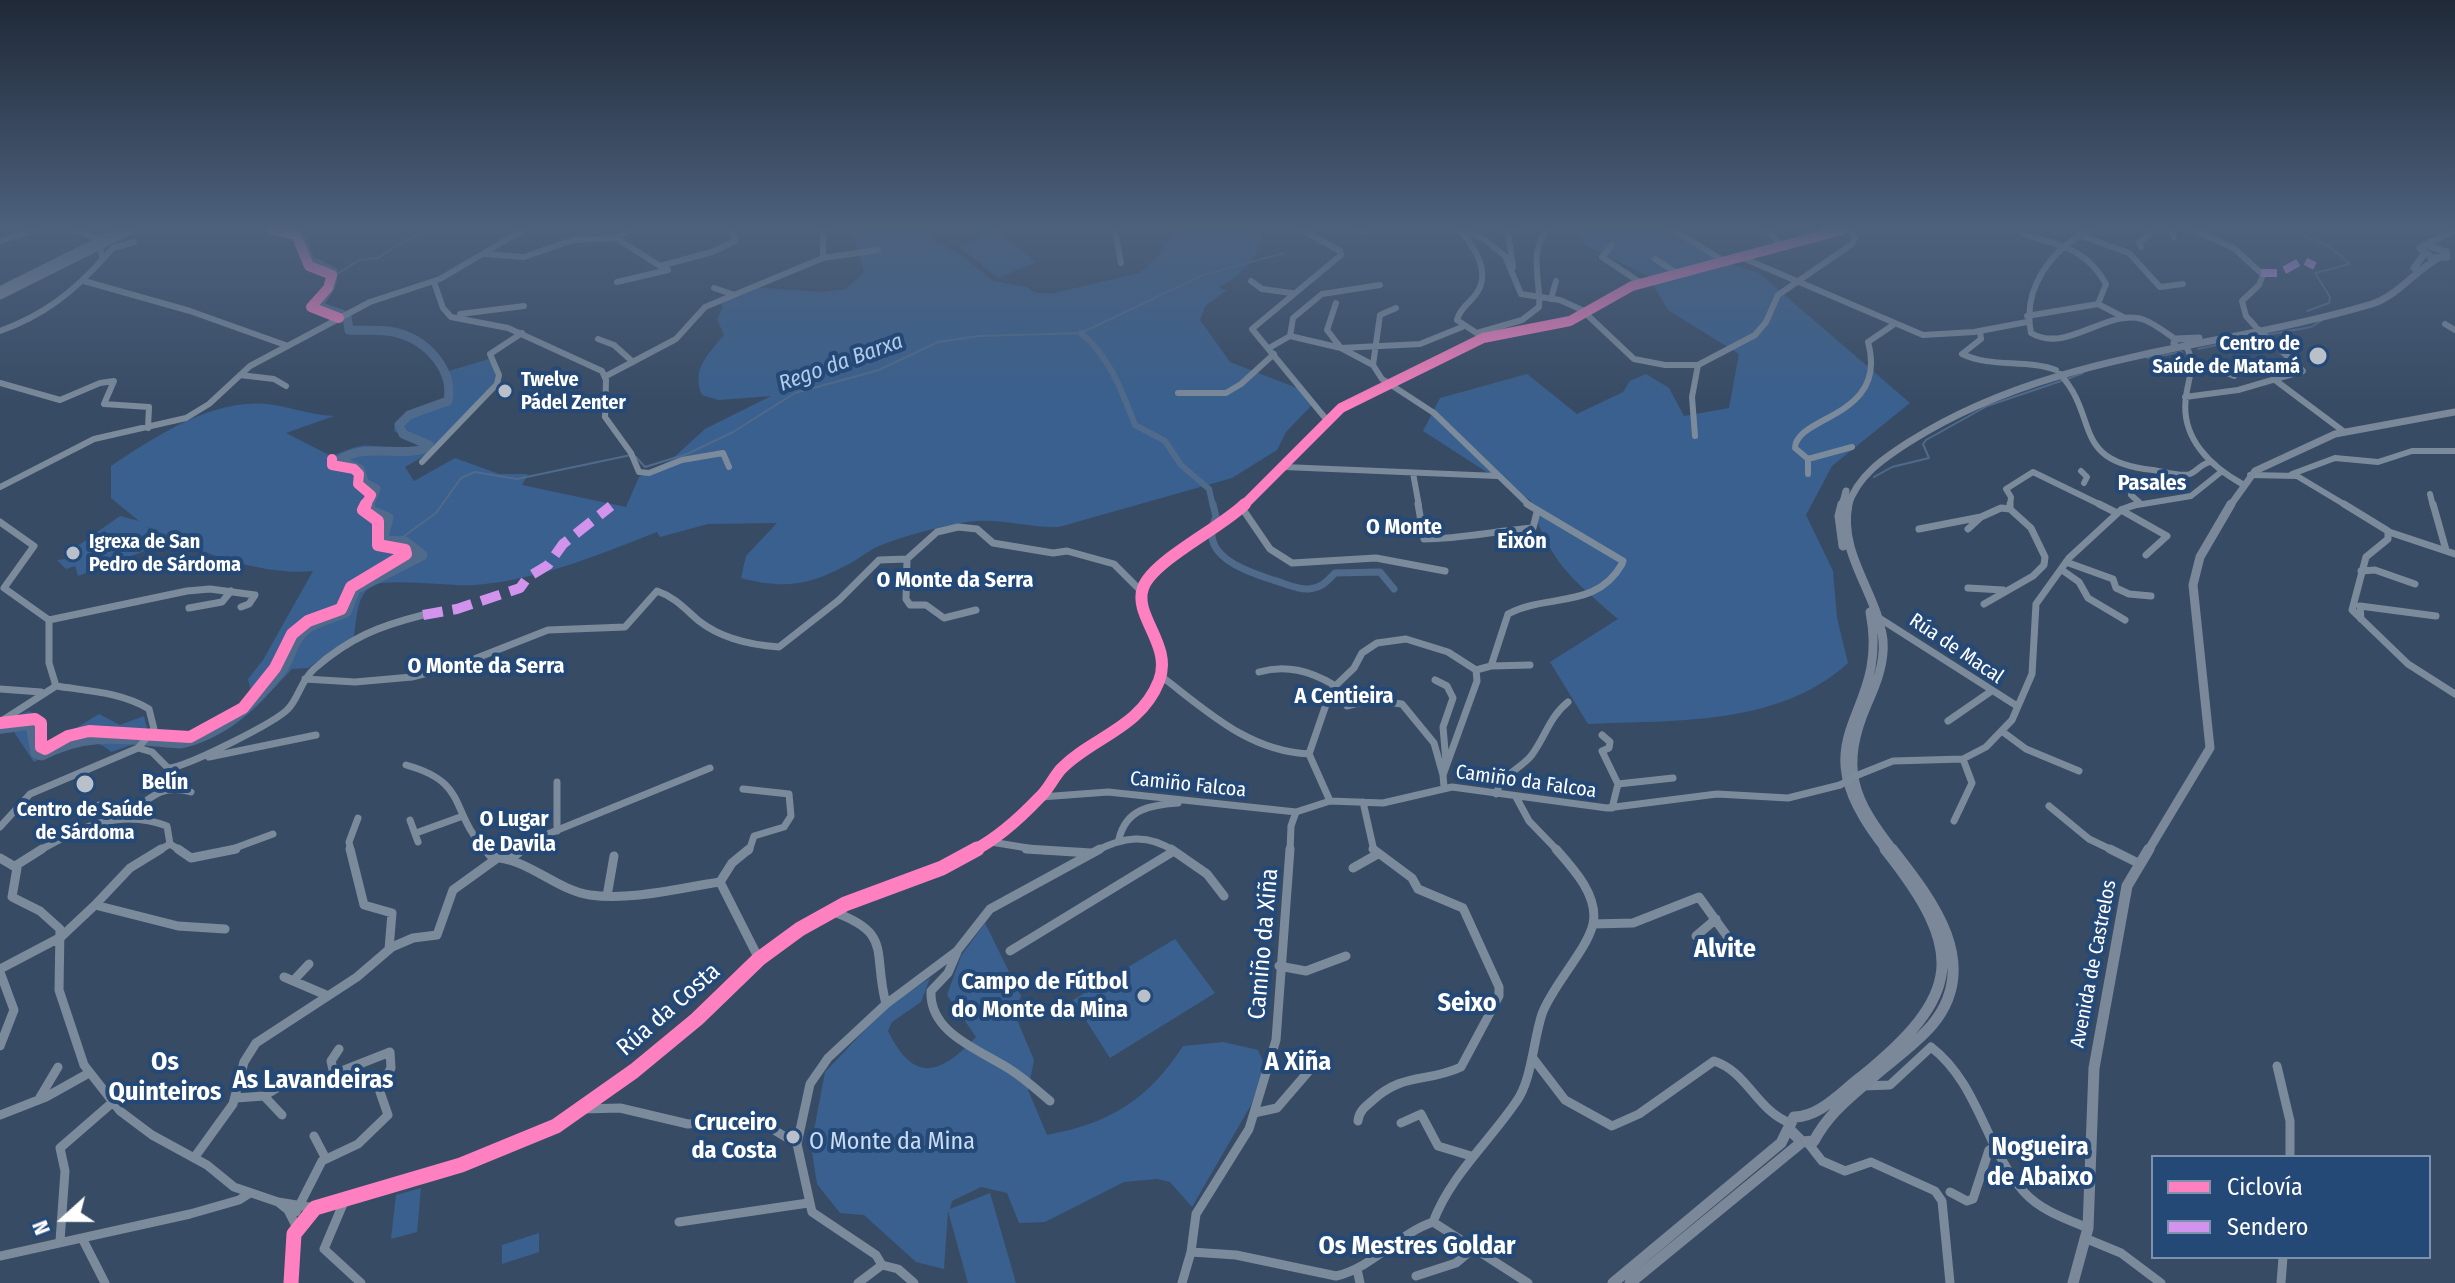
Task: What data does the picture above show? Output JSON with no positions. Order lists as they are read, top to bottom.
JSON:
{
  "streets": {
    "main road": ["Avenida de Castrelos"],
    "street": [
      "Rúa de Macal",
      "Camiño da Falcoa",
      "Camiño Falcoa",
      "Camiño da Xiña",
      "Rúa da Costa"
    ]
  },
  "crossings": [
    ["Rúa de Macal", "Camiño da Falcoa"],
    ["Camiño da Falcoa", "Camiño Falcoa"],
    ["Camiño Falcoa", "Camiño da Xiña"],
    ["Camiño Falcoa", "Rúa da Costa"]
  ],
  "districts": [
    "Pasales",
    "O Monte",
    "Eixón",
    "O Monte da Serra",
    "O Monte da Serra",
    "A Centieira",
    "Belín",
    "O Lugar de Davila",
    "Alvite",
    "Seixo",
    "Os Quinteiros",
    "A Xiña",
    "As Lavandeiras",
    "Nogueira de Abaixo",
    "Os Mestres Goldar"
  ],
  "water": ["Rego da Barxa"],
  "parks": ["O Monte da Mina"],
  "places": [
    "Centro de Saúde de Matamá",
    "Twelve Pádel Zenter",
    "Igrexa de San Pedro de Sárdoma",
    "Centro de Saúde de Sárdoma",
    "Campo de Fútbol do Monte da Mina",
    "Cruceiro da Costa"
  ],
  "legend": ["Ciclovía", "Sendero"],
  "north": "left"
}
